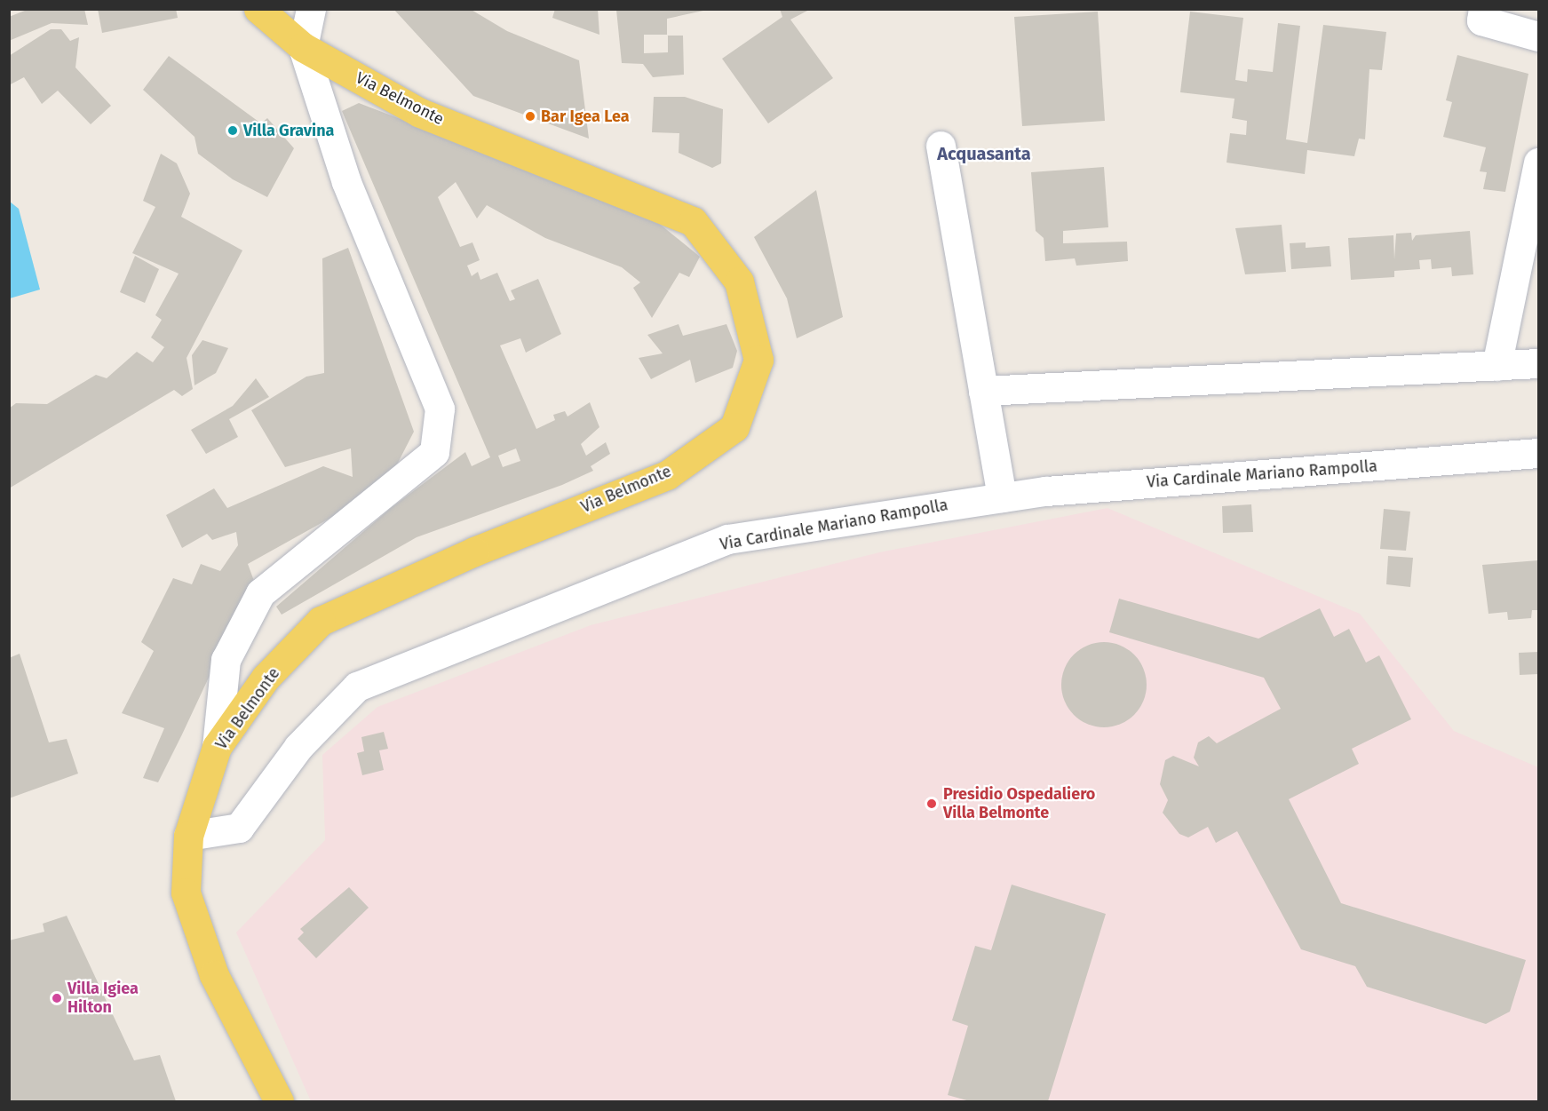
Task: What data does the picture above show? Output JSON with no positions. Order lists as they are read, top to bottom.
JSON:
{
  "streets": {
    "main road": ["Via Belmonte"],
    "street": ["Via Cardinale Mariano Rampolla"]
  },
  "crossings": [
    ["Via Belmonte", "Via Cardinale Mariano Rampolla"]
  ],
  "districts": ["Acquasanta"],
  "places": [
    "Bar Igea Lea",
    "Villa Gravina",
    "Presidio Ospedaliero Villa Belmonte",
    "Villa Igiea Hilton"
  ]
}
